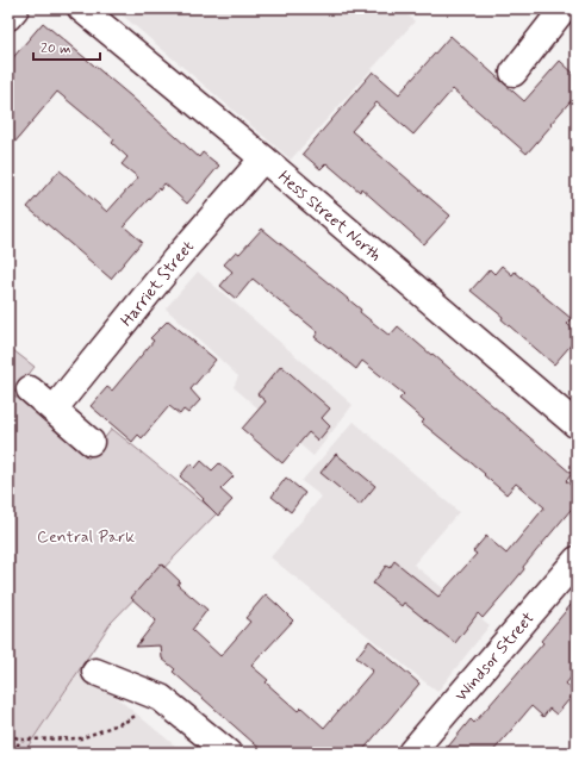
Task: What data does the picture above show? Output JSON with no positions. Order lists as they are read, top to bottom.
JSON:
{
  "streets": {
    "street": ["Hess Street North", "Harriet Street", "Windsor Street"]
  },
  "crossings": [
    ["Hess Street North", "Harriet Street"]
  ],
  "parks": ["Central Park"],
  "scale_bar": "20 m"
}
